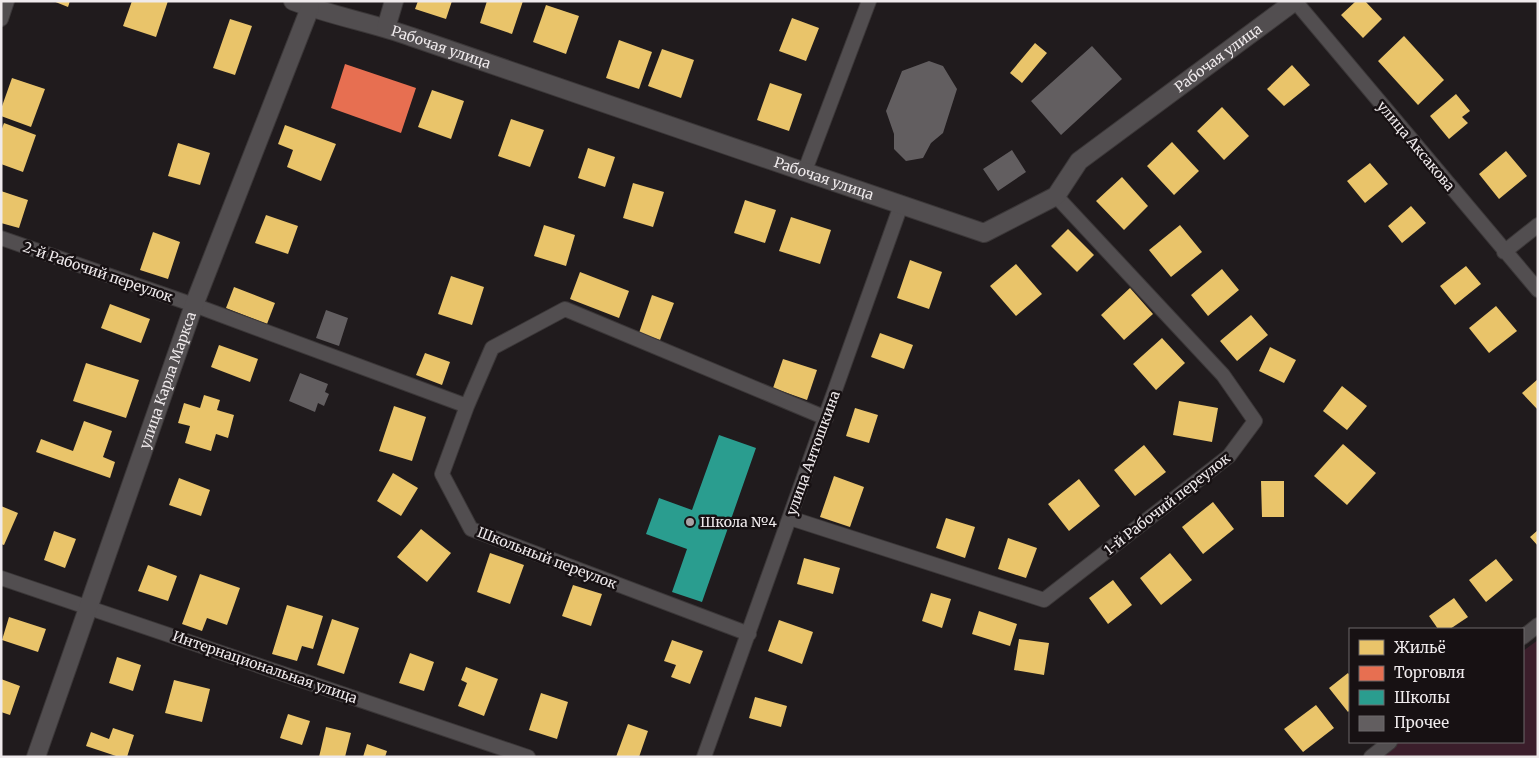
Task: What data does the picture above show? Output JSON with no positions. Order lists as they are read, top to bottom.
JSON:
{
  "streets": {
    "street": [
      "Рабочая улица",
      "улица Аксакова",
      "2-й Рабочий переулок",
      "улица Карла Маркса",
      "улица Антошкина",
      "1-й Рабочий переулок",
      "Школьный переулок",
      "Интернациональная улица"
    ]
  },
  "crossings": [
    ["Рабочая улица", "улица Аксакова"],
    ["Рабочая улица", "улица Карла Маркса"],
    ["Рабочая улица", "улица Антошкина"],
    ["Рабочая улица", "1-й Рабочий переулок"],
    ["2-й Рабочий переулок", "улица Карла Маркса"],
    ["улица Карла Маркса", "Интернациональная улица"],
    ["улица Антошкина", "1-й Рабочий переулок"],
    ["улица Антошкина", "Школьный переулок"]
  ],
  "places": ["Школа №4"],
  "legend": [
    "Жильё",
    "Торговля",
    "Школы",
    "Прочее"
  ]
}
